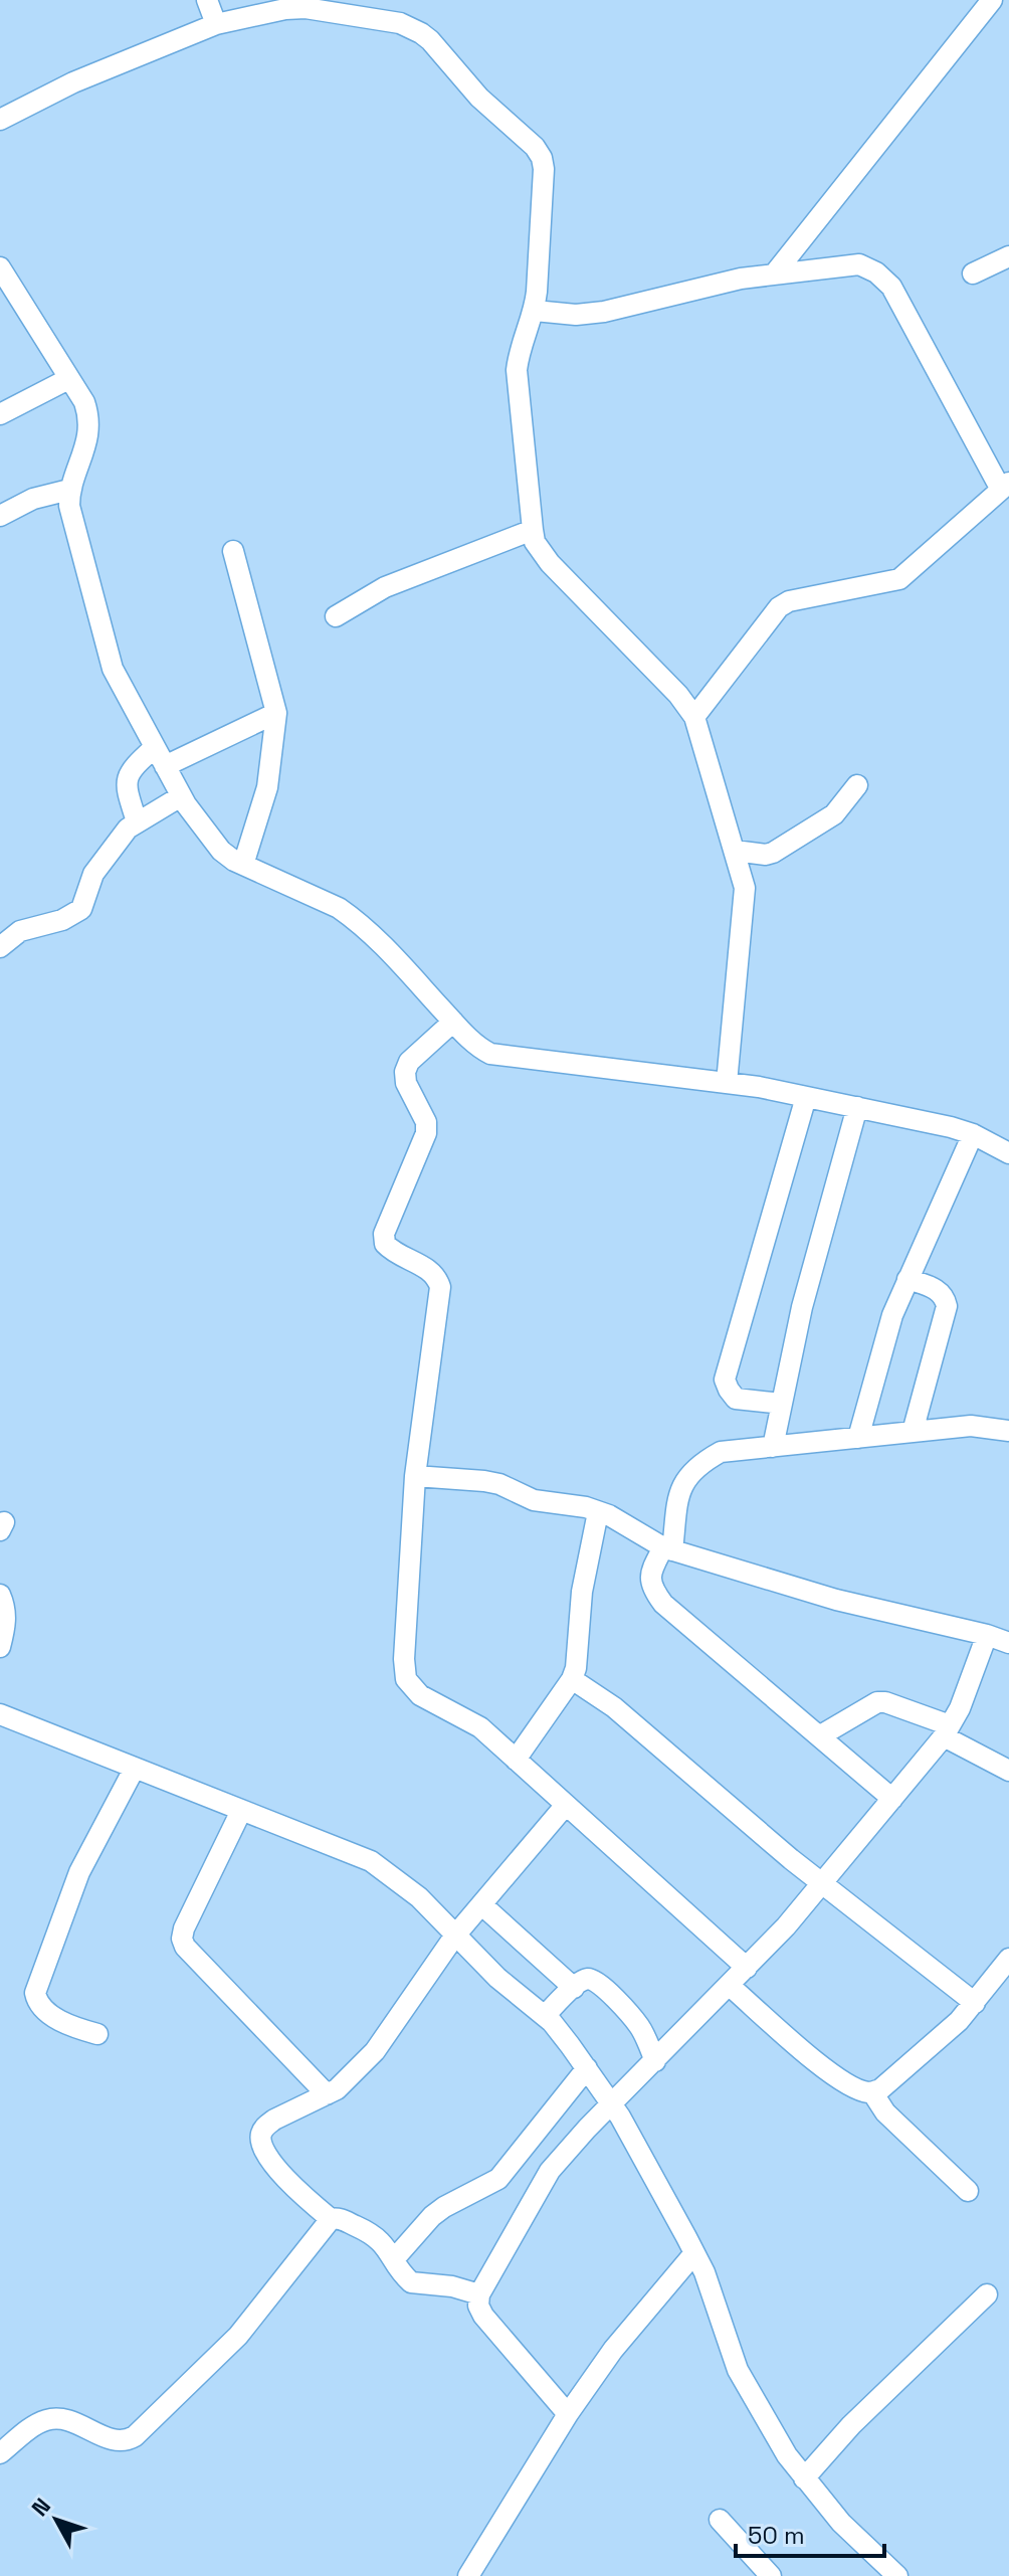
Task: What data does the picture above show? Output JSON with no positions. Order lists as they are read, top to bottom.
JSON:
{
  "scale_bar": "50 m",
  "north": "top left"
}
